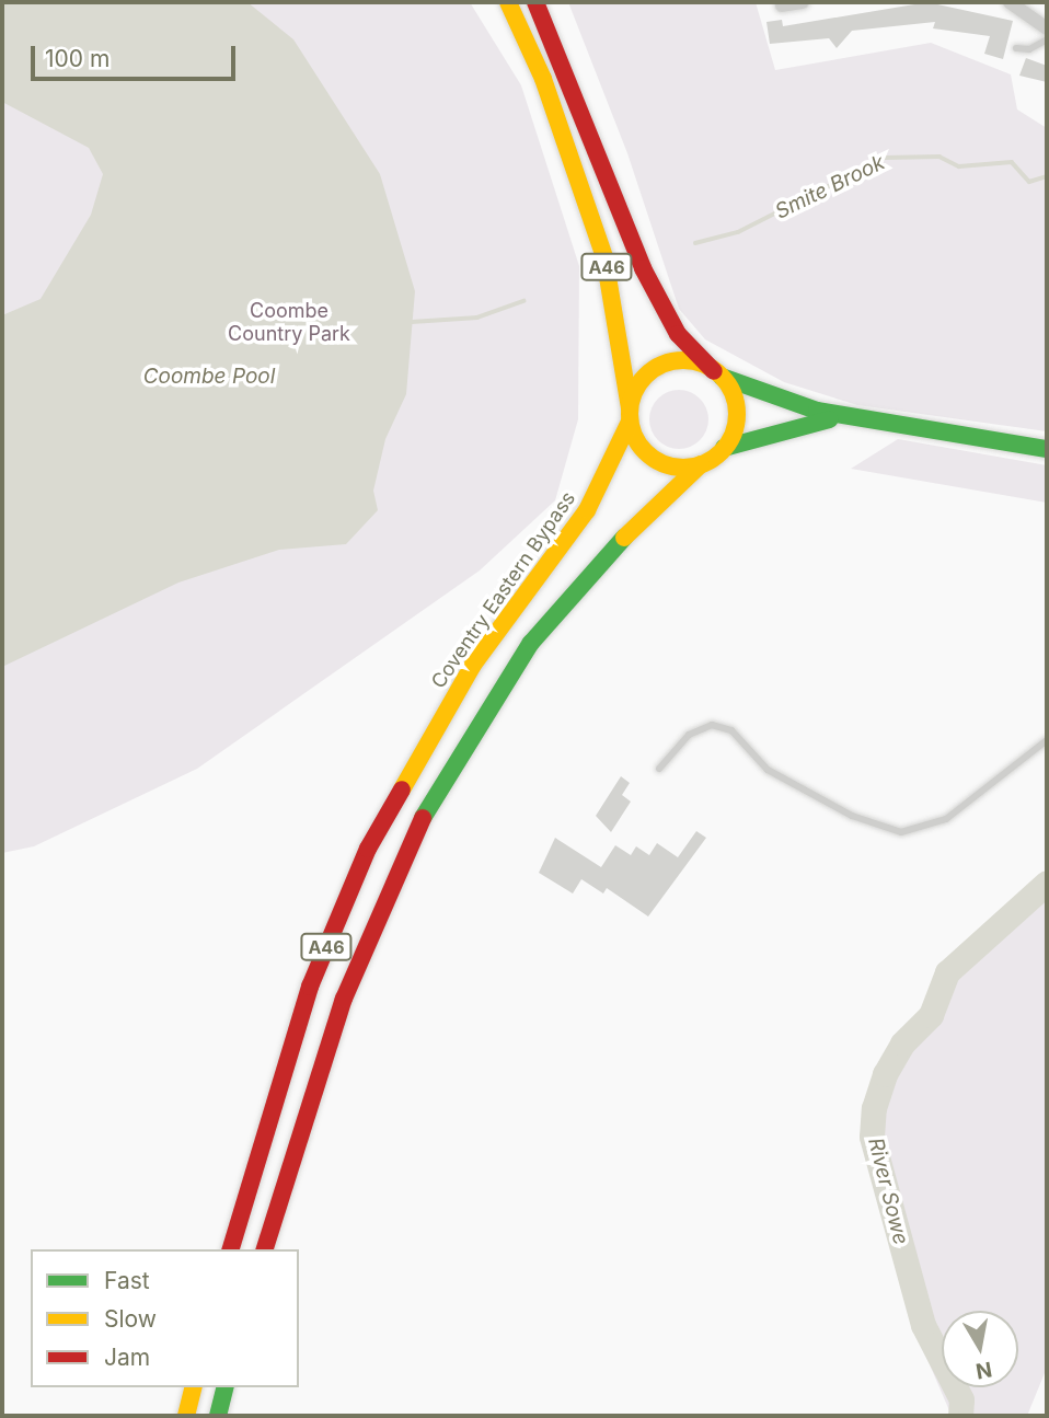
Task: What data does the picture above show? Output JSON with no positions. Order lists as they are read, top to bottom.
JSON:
{
  "streets": {
    "main road": ["A46", "Coventry Eastern Bypass"]
  },
  "crossings": [
    ["A46", "Coventry Eastern Bypass"]
  ],
  "water": ["Smite Brook", "Coombe Pool", "River Sowe"],
  "parks": ["Coombe Country Park"],
  "legend": ["Fast", "Slow", "Jam"],
  "scale_bar": "100 m",
  "north": "bottom"
}
